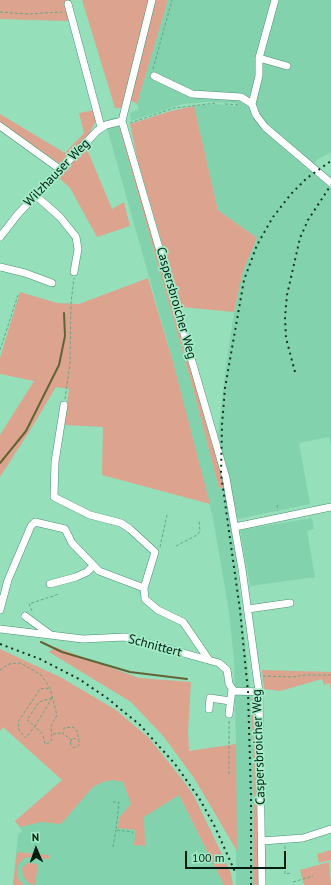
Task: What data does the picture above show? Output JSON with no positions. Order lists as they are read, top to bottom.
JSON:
{
  "streets": {
    "street": ["Wilzhauser Weg", "Caspersbroicher Weg", "Schnittert"]
  },
  "scale_bar": "100 m",
  "north": "top"
}
